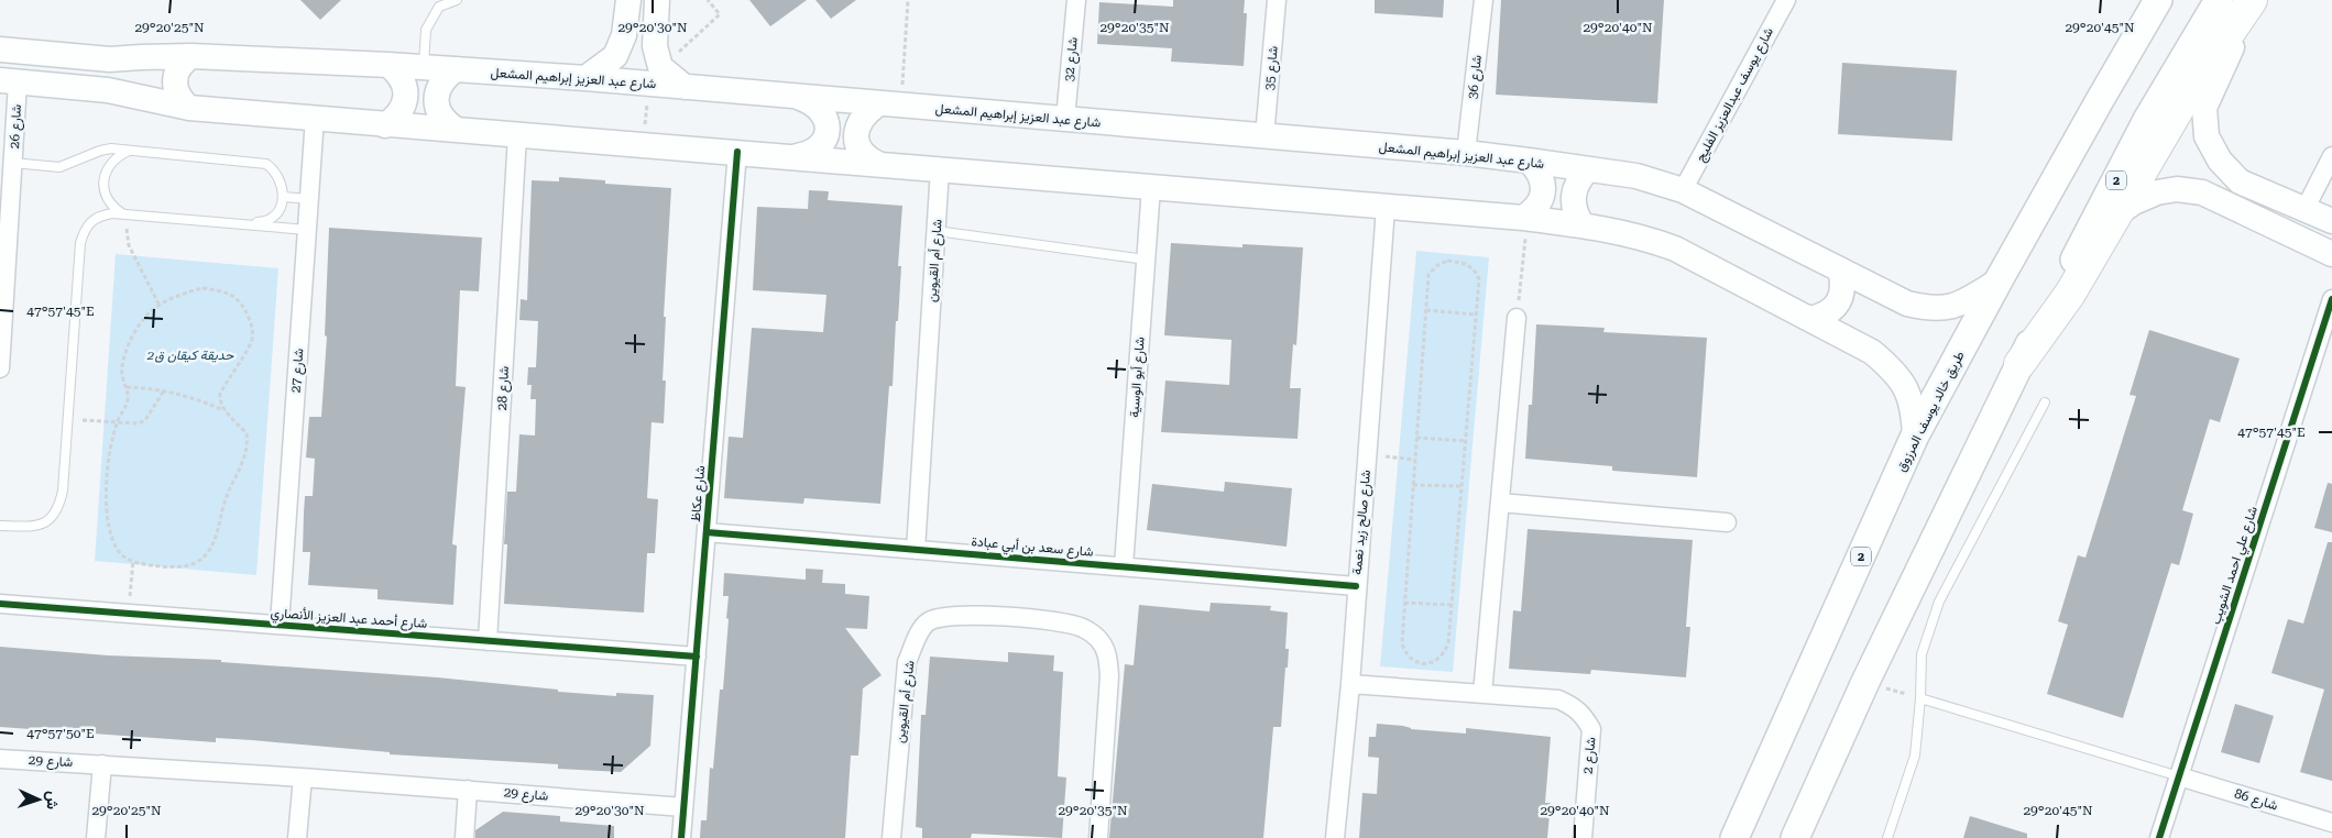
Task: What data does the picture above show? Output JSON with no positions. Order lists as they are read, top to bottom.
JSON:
{
  "streets": {
    "main road": ["شارع عبد العزيز إبراهيم المشعل", "2", "طريق خالد يوسف المرزوق"],
    "street": [
      "شارع 32",
      "شارع 35",
      "شارع 36",
      "شارع يوسف عبدالعزيز الفليج",
      "شارع 26",
      "شارع أم القيوين",
      "شارع 27",
      "شارع أبو الوسية",
      "شارع 28",
      "شارع عكاظ",
      "شارع صالح زيد نعمة",
      "شارع سعد بن أبي عبادة",
      "شارع علي احمد الشويب",
      "شارع أحمد عبد العزيز الأنصاري",
      "شارع 2",
      "شارع 29",
      "شارع 86"
    ]
  },
  "crossings": [
    ["شارع 32", "شارع عبد العزيز إبراهيم المشعل"],
    ["شارع 35", "شارع عبد العزيز إبراهيم المشعل"],
    ["شارع 36", "شارع عبد العزيز إبراهيم المشعل"],
    ["شارع عبد العزيز إبراهيم المشعل", "شارع يوسف عبدالعزيز الفليج"],
    ["شارع عبد العزيز إبراهيم المشعل", "طريق خالد يوسف المرزوق"],
    ["شارع أم القيوين", "شارع سعد بن أبي عبادة"],
    ["شارع 27", "شارع أحمد عبد العزيز الأنصاري"],
    ["شارع أبو الوسية", "شارع سعد بن أبي عبادة"],
    ["شارع 28", "شارع أحمد عبد العزيز الأنصاري"],
    ["شارع عكاظ", "شارع سعد بن أبي عبادة"],
    ["شارع عكاظ", "شارع أحمد عبد العزيز الأنصاري"],
    ["شارع عكاظ", "شارع 29"],
    ["شارع صالح زيد نعمة", "شارع سعد بن أبي عبادة"],
    ["شارع صالح زيد نعمة", "شارع 2"],
    ["شارع علي احمد الشويب", "شارع 86"]
  ],
  "parks": ["حديقة كيقان ق2"],
  "north": "right",
  "coordinates": [
    "29°20'25\"N",
    "29°20'30\"N",
    "29°20'35\"N",
    "29°20'40\"N",
    "29°20'45\"N",
    "47°57'45\"E",
    "47°57'50\"E"
  ]
}
